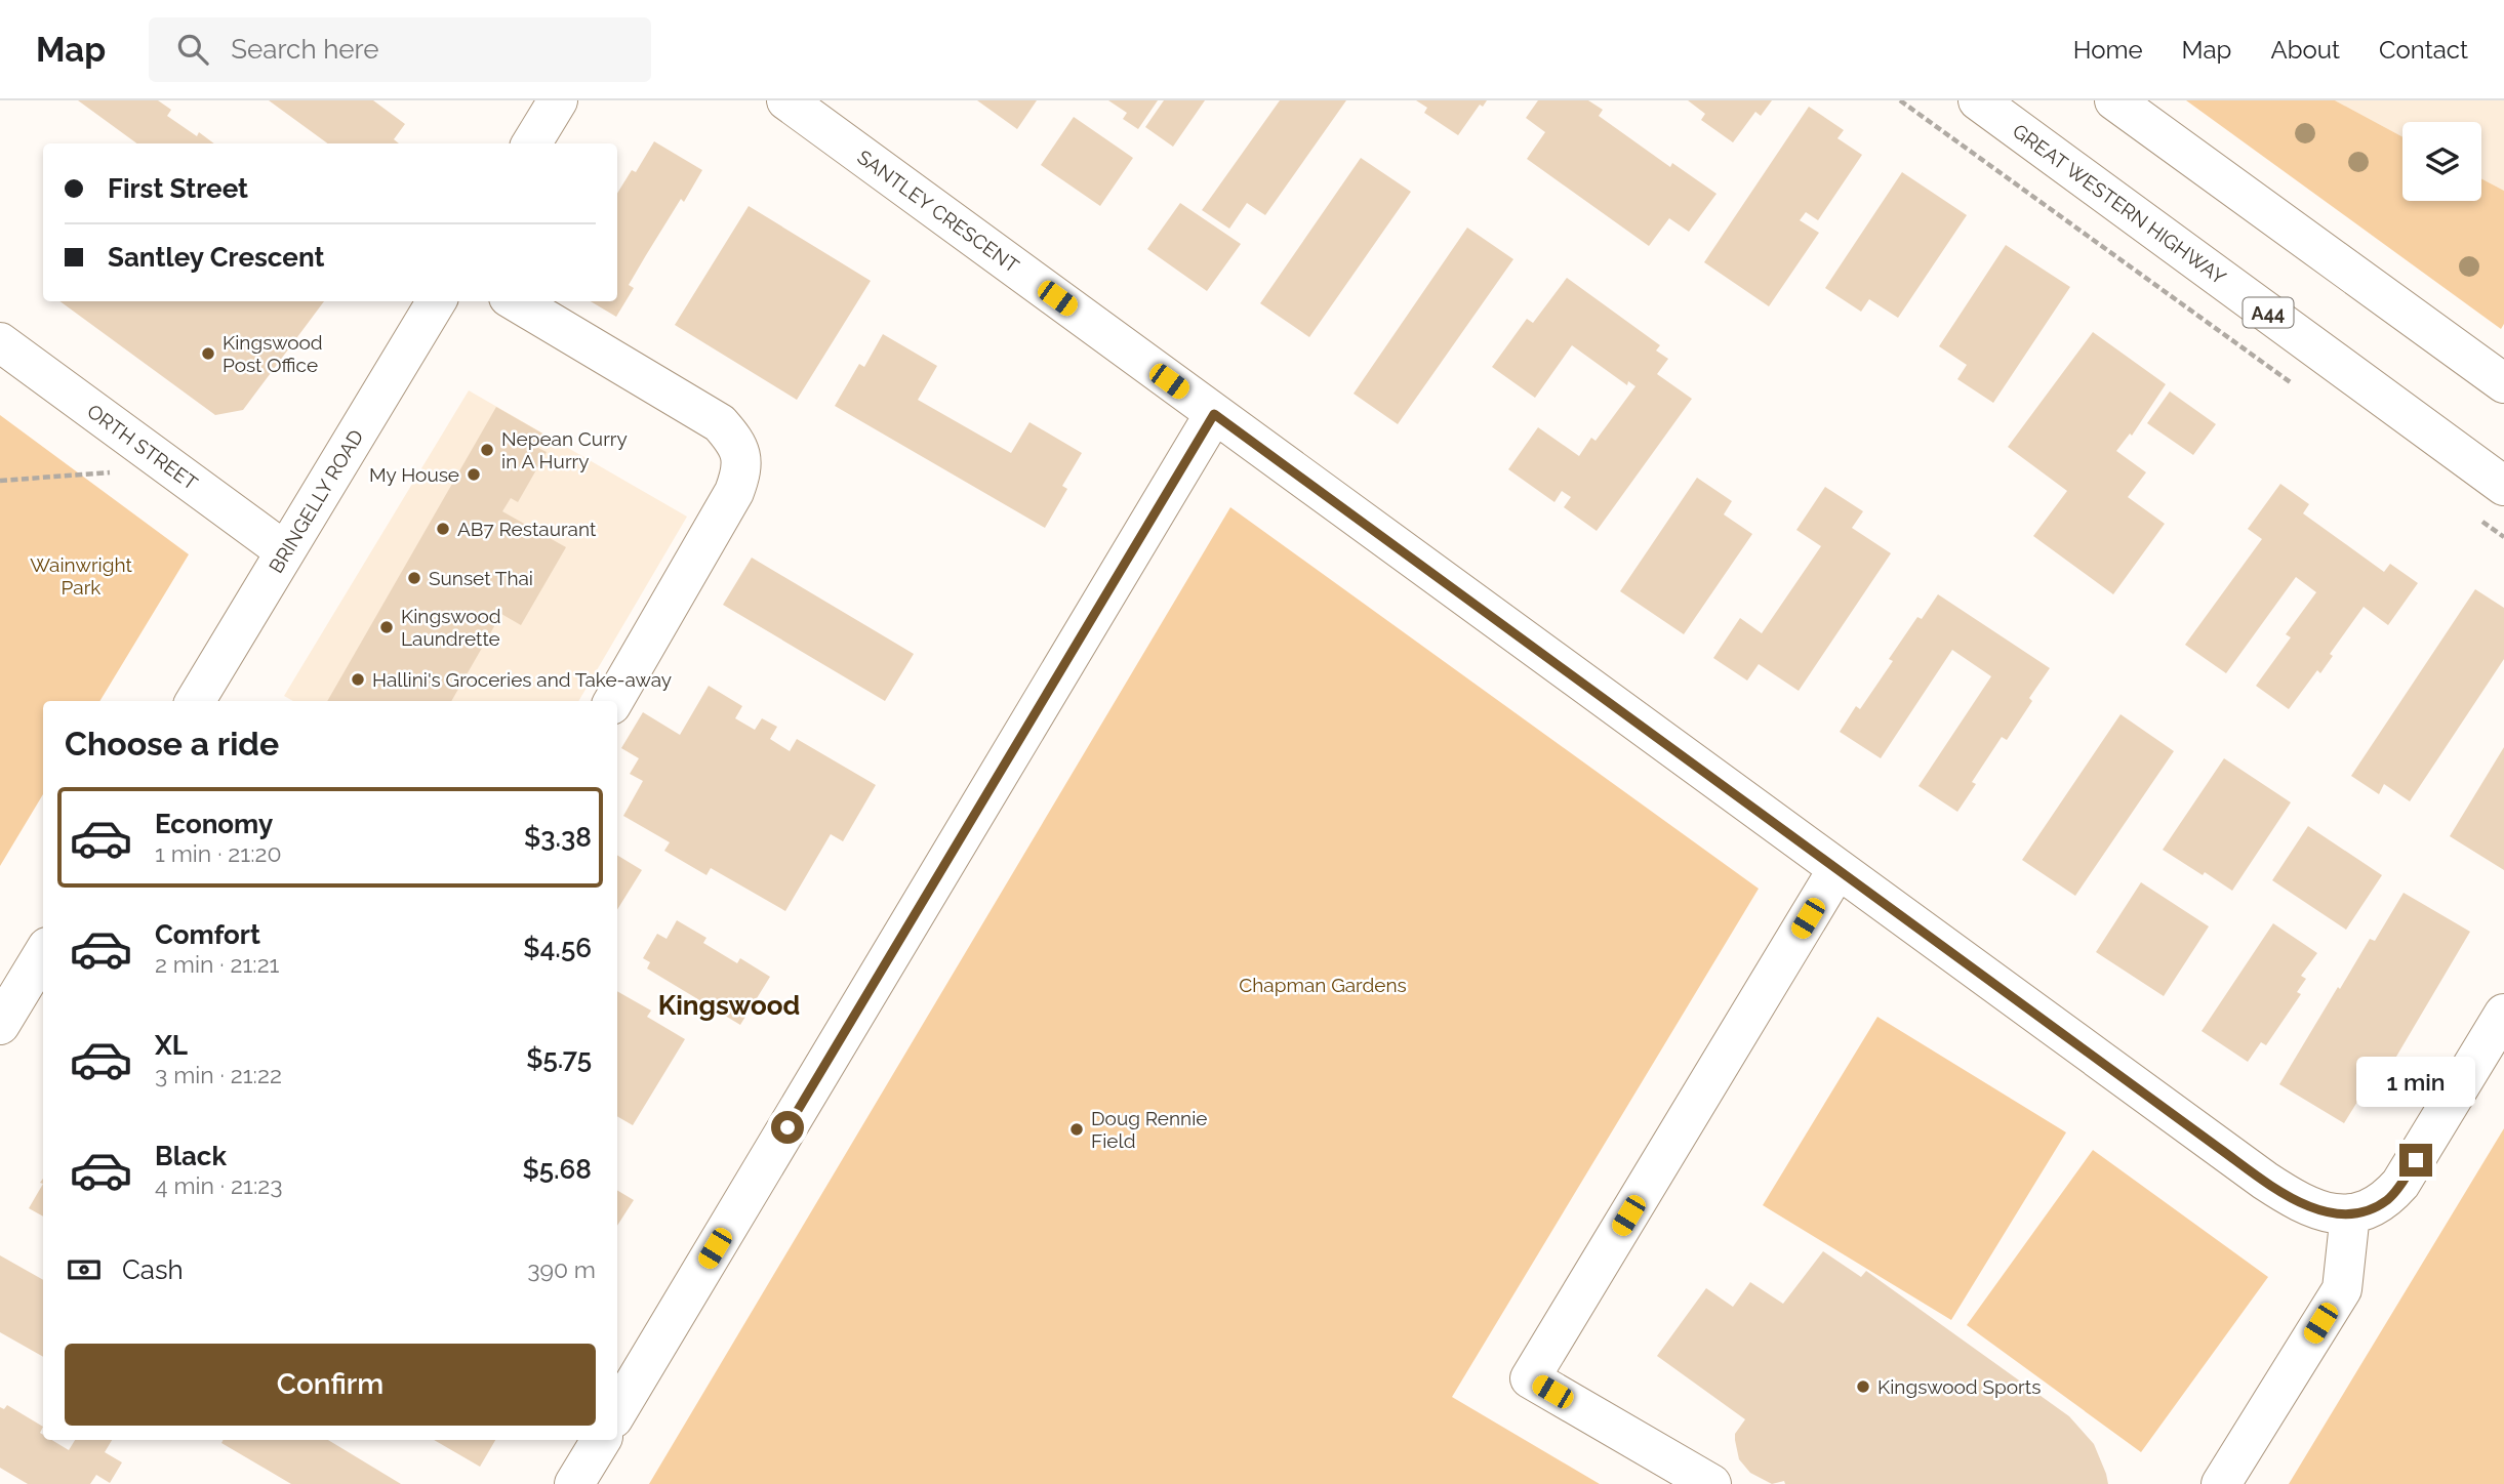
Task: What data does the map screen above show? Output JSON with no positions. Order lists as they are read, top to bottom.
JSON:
{
  "streets": {
    "main road": [
      "GREAT WESTERN HIGHWAY",
      "SANTLEY CRESCENT",
      "A44",
      "ORTH STREET",
      "BRINGELLY ROAD"
    ]
  },
  "crossings": [
    ["ORTH STREET", "BRINGELLY ROAD"]
  ],
  "districts": ["Kingswood"],
  "parks": ["Wainwright Park", "Chapman Gardens"],
  "places": [
    "Kingswood Post Office",
    "Nepean Curry in A Hurry",
    "My House",
    "AB7 Restaurant",
    "Sunset Thai",
    "Kingswood Laundrette",
    "Hallini's Groceries and Take-away",
    "Doug Rennie Field",
    "Kingswood Sports"
  ],
  "page": {
    "header": "Map",
    "search": "Search here",
    "nav": [
      "Home",
      "Map",
      "About",
      "Contact"
    ],
    "banner": ["First Street", "Santley Crescent"],
    "heading": "Choose a ride",
    "list": [
      {
        "name": "Economy",
        "note": "1 min · 21:20",
        "value": "$3.38"
      },
      {
        "name": "Comfort",
        "note": "2 min · 21:21",
        "value": "$4.56"
      },
      {
        "name": "XL",
        "note": "3 min · 21:22",
        "value": "$5.75"
      },
      {
        "name": "Black",
        "note": "4 min · 21:23",
        "value": "$5.68"
      }
    ],
    "bubble": "1 min",
    "pay": ["Cash", "390 m"],
    "buttons": "Confirm"
  }
}
